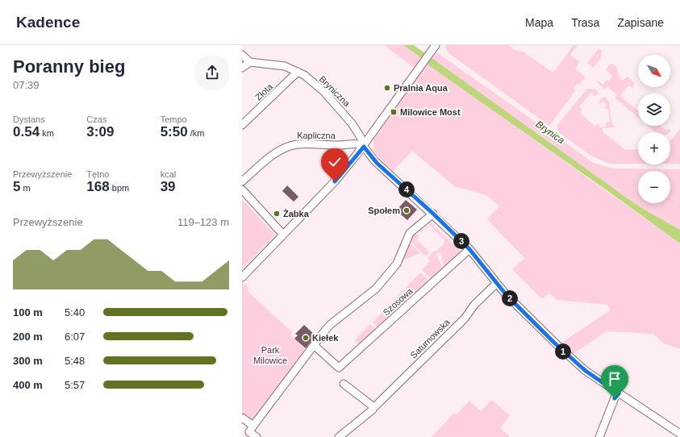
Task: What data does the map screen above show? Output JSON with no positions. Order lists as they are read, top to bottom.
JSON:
{
  "streets": {
    "street": [
      "Bryniczna",
      "Złota",
      "Kapliczna",
      "Szosowa",
      "Saturnowska"
    ]
  },
  "crossings": [
    ["Bryniczna", "Złota"],
    ["Bryniczna", "Kapliczna"]
  ],
  "water": ["Brynica"],
  "parks": ["Park Milowice"],
  "places": {
    "other": [
      "Pralnia Aqua",
      "Społem",
      "Żabka",
      "Kiełek"
    ],
    "transit": ["Milowice Most"]
  },
  "north": "bottom right",
  "page": {
    "header": "Kadence",
    "nav": ["Mapa", "Trasa", "Zapisane"],
    "heading": ["Poranny bieg", "07:39"],
    "map_buttons": ["+", "−"],
    "stats": [
      ["Dystans", "0.54 km"],
      ["Czas", "3:09"],
      ["Tempo", "5:50 /km"],
      ["Przewyższenie", "5 m"],
      ["Tętno", "168 bpm"],
      ["kcal", "39"]
    ],
    "pins": [
      "4",
      "3",
      "2",
      "1"
    ],
    "chart": ["Przewyższenie", "119–123 m"],
    "list": [
      {
        "name": "100 m",
        "note": "5:40"
      },
      {
        "name": "200 m",
        "note": "6:07"
      },
      {
        "name": "300 m",
        "note": "5:48"
      },
      {
        "name": "400 m",
        "note": "5:57"
      }
    ]
  }
}
